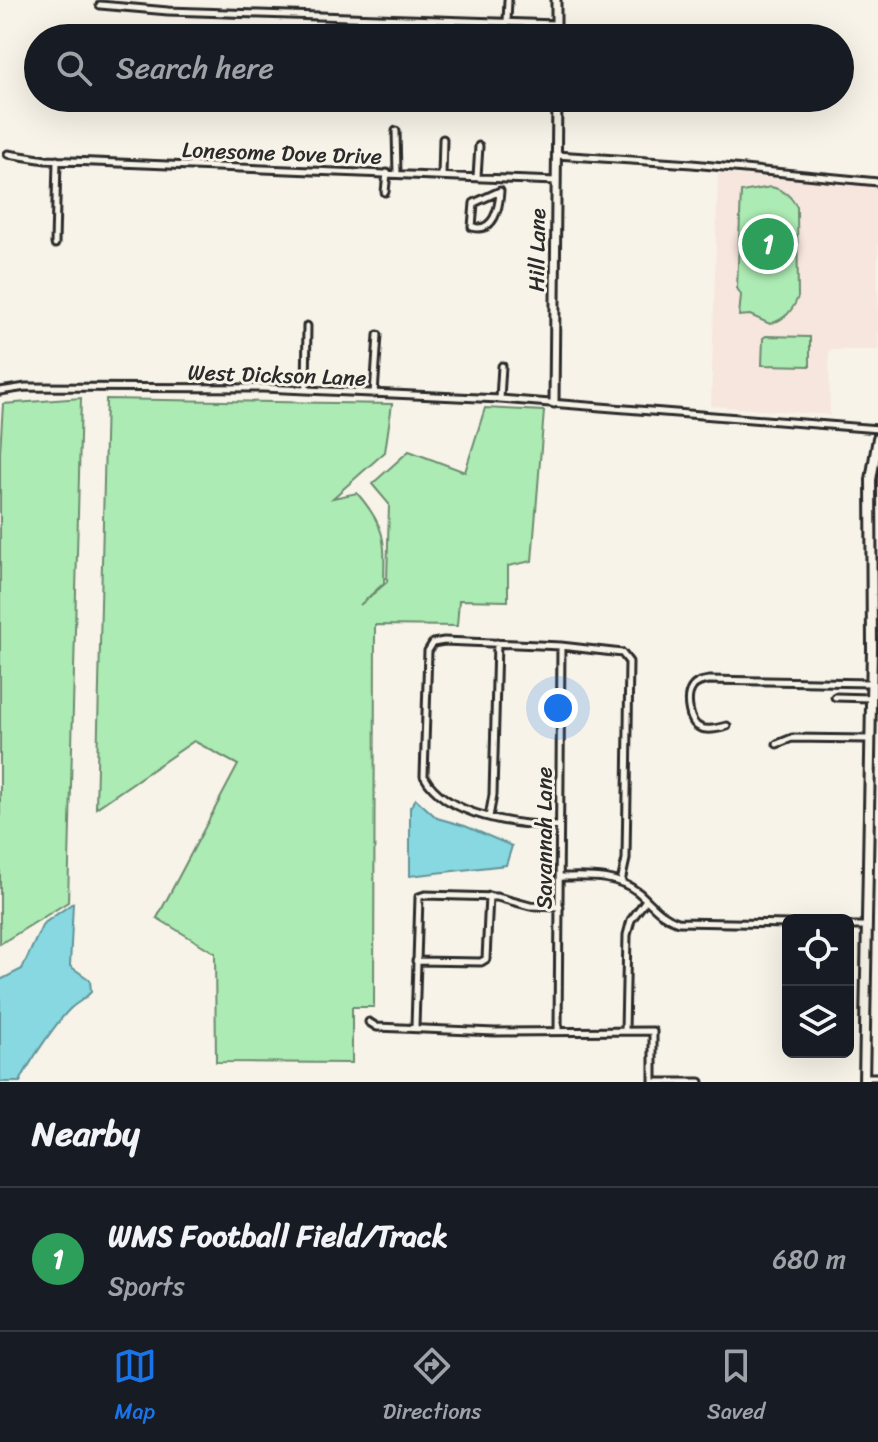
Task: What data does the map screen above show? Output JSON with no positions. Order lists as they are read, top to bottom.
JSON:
{
  "streets": {
    "street": [
      "Lonesome Dove Drive",
      "Hill Lane",
      "West Dickson Lane",
      "Savannah Lane"
    ]
  },
  "crossings": [
    ["Lonesome Dove Drive", "Hill Lane"],
    ["Hill Lane", "West Dickson Lane"]
  ],
  "page": {
    "search": "Search here",
    "pins": "1",
    "heading": "Nearby",
    "list": [
      {
        "mark": "1",
        "name": "WMS Football Field/Track",
        "note": "Sports",
        "value": "680 m"
      }
    ],
    "nav": ["Map", "Directions", "Saved"]
  }
}
